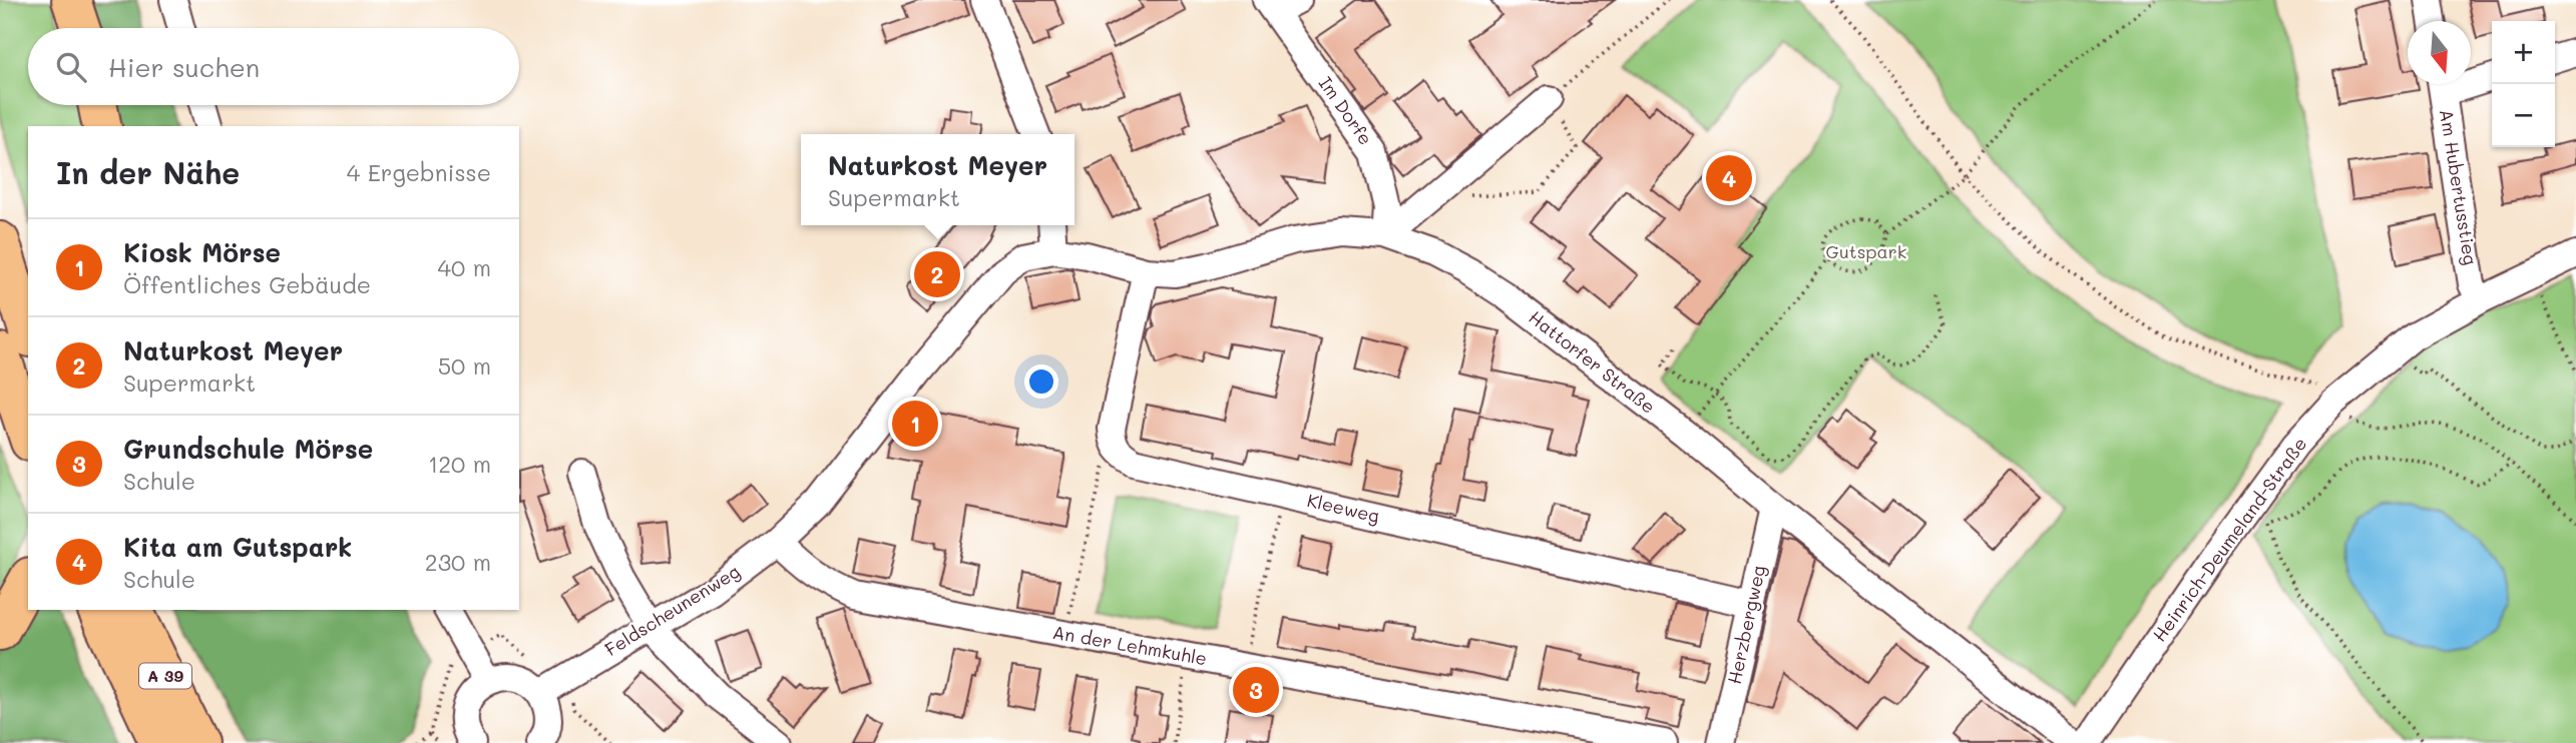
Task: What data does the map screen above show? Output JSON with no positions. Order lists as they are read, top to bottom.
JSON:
{
  "streets": {
    "highway": ["A 39"],
    "street": [
      "Im Dorfe",
      "Am Hubertusstieg",
      "Hattorfer Straße",
      "Kleeweg",
      "Heinrich-Deumeland-Straße",
      "Feldscheunenweg",
      "Herzbergweg",
      "An der Lehmkuhle"
    ]
  },
  "crossings": [
    ["Im Dorfe", "Hattorfer Straße"],
    ["Am Hubertusstieg", "Heinrich-Deumeland-Straße"],
    ["Hattorfer Straße", "Feldscheunenweg"],
    ["Hattorfer Straße", "Herzbergweg"],
    ["Kleeweg", "Herzbergweg"],
    ["Feldscheunenweg", "An der Lehmkuhle"]
  ],
  "parks": ["Gutspark"],
  "north": "bottom",
  "page": {
    "map_buttons": ["+", "−"],
    "search": "Hier suchen",
    "heading": ["In der Nähe", "4 Ergebnisse"],
    "popup": ["Naturkost Meyer", "Supermarkt"],
    "pins": [
      "4",
      "2",
      "1",
      "3"
    ],
    "list": [
      {
        "mark": "1",
        "name": "Kiosk Mörse",
        "note": "Öffentliches Gebäude",
        "value": "40 m"
      },
      {
        "mark": "2",
        "name": "Naturkost Meyer",
        "note": "Supermarkt",
        "value": "50 m"
      },
      {
        "mark": "3",
        "name": "Grundschule Mörse",
        "note": "Schule",
        "value": "120 m"
      },
      {
        "mark": "4",
        "name": "Kita am Gutspark",
        "note": "Schule",
        "value": "230 m"
      }
    ]
  }
}
